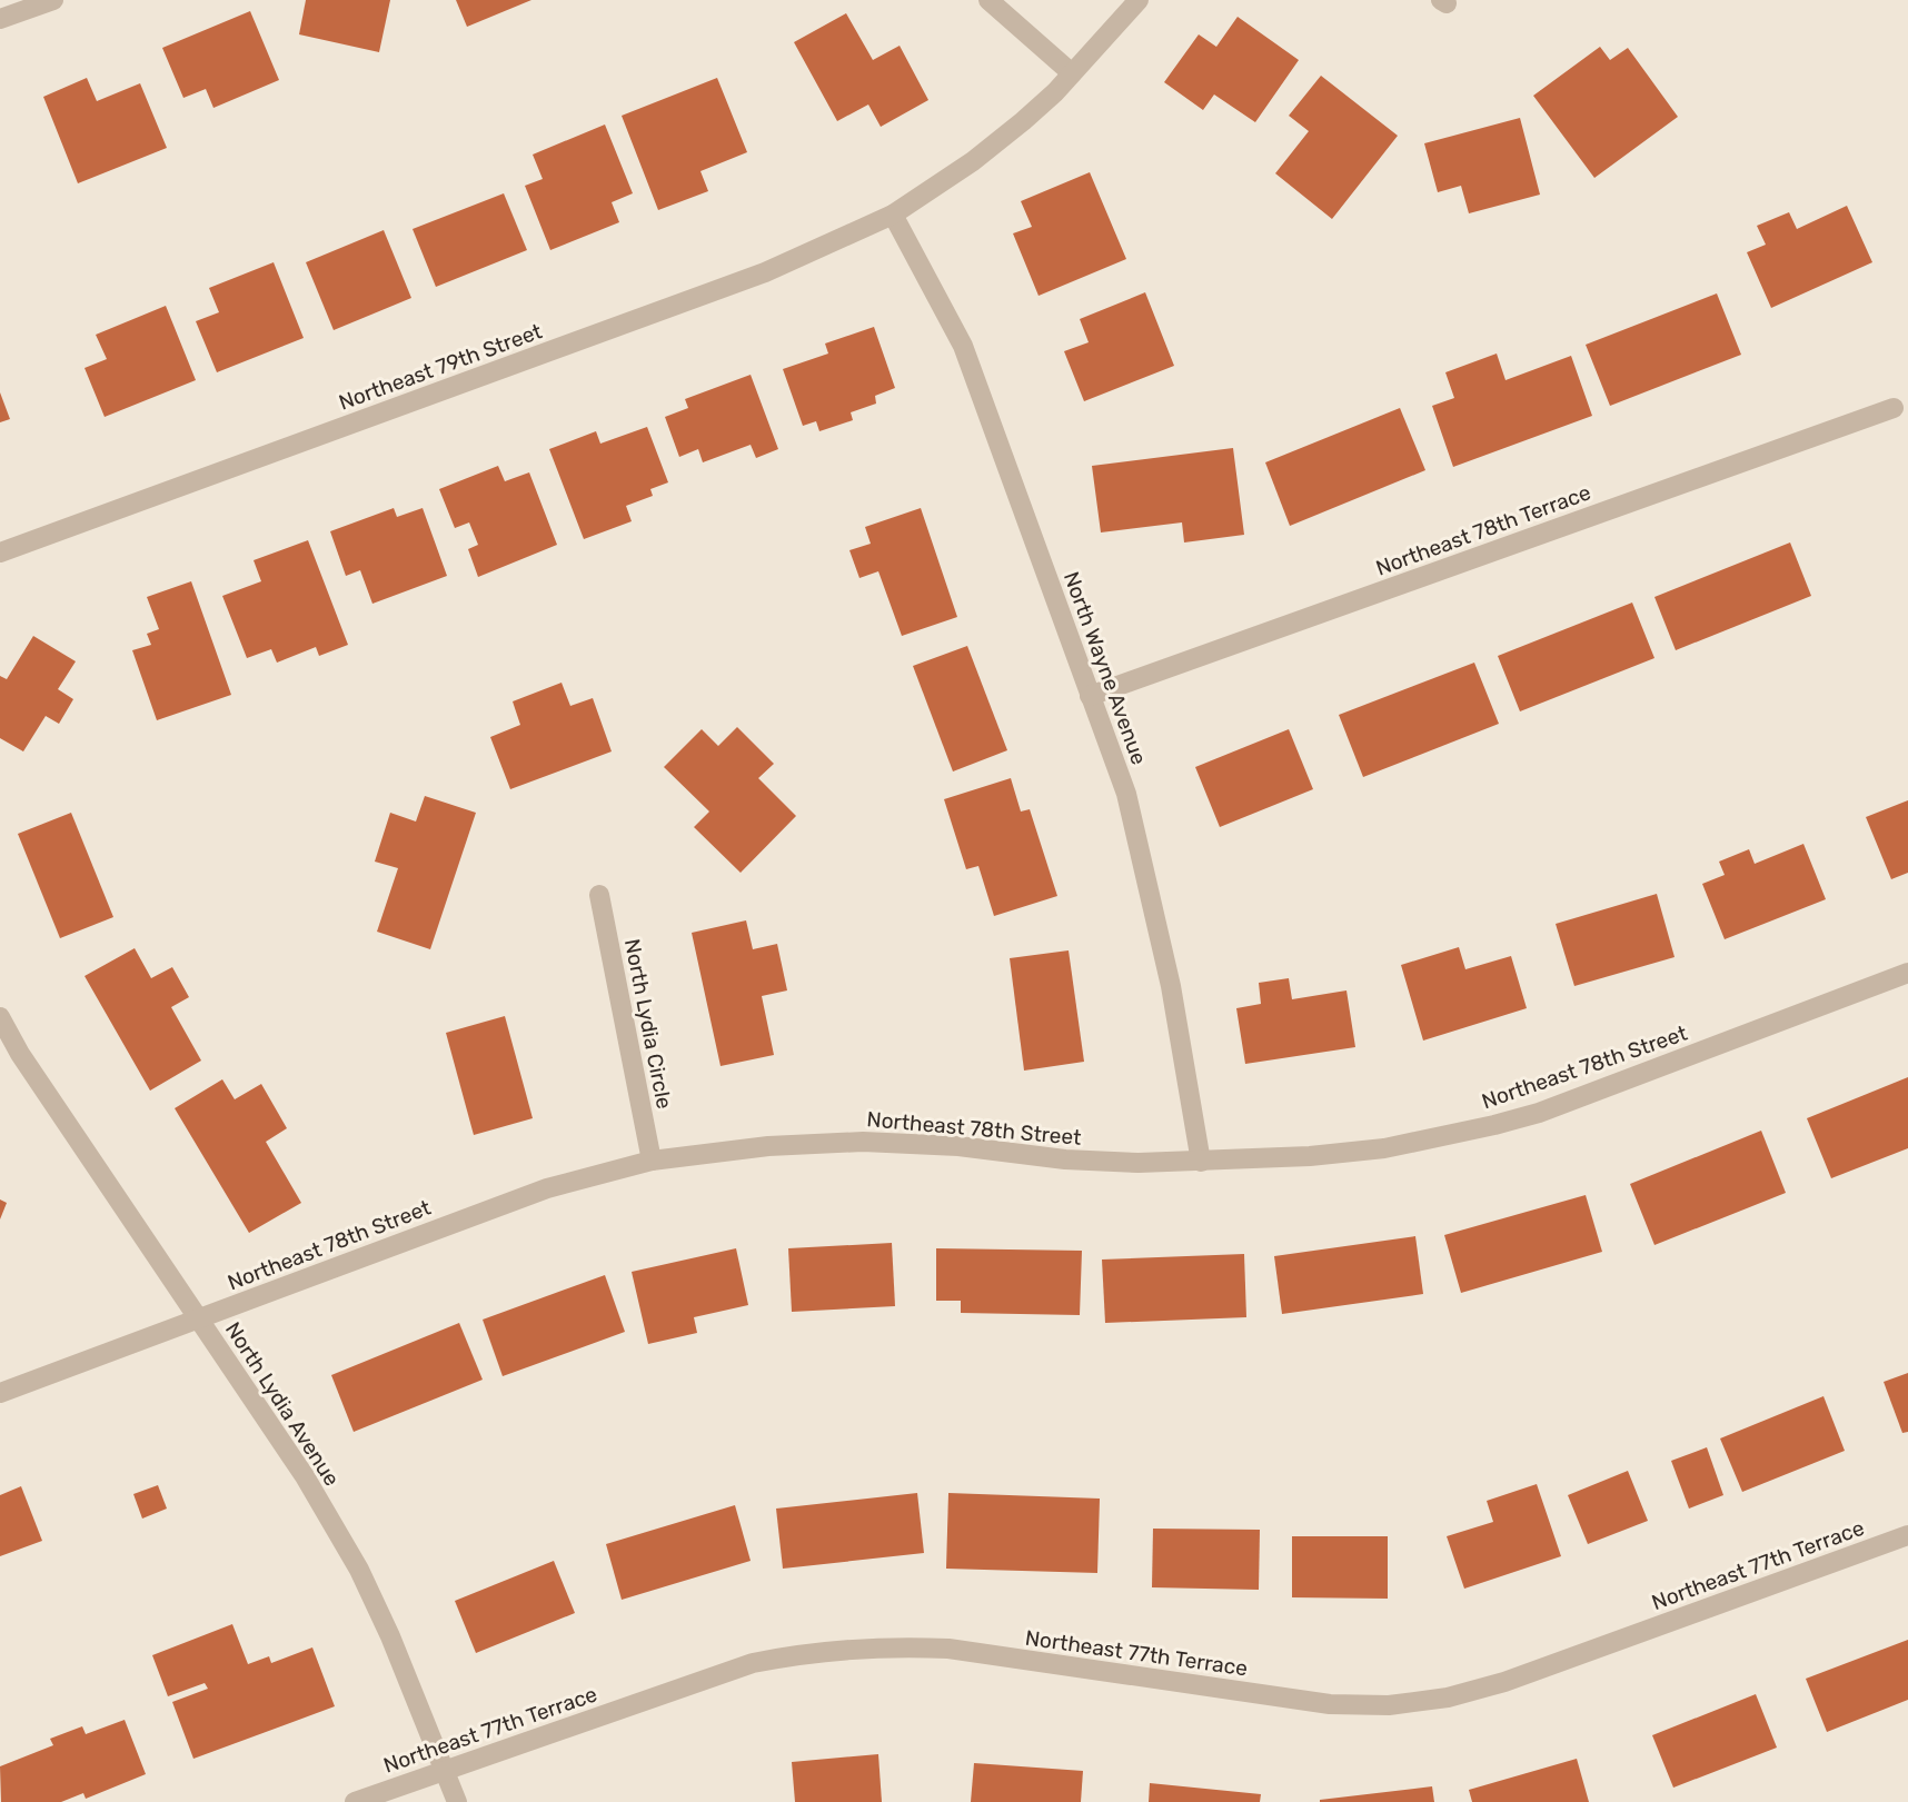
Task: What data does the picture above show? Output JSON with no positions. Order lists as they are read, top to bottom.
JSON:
{
  "streets": {
    "street": [
      "Northeast 79th Street",
      "Northeast 78th Terrace",
      "North Wayne Avenue",
      "North Lydia Circle",
      "Northeast 78th Street",
      "North Lydia Avenue",
      "Northeast 77th Terrace"
    ]
  },
  "crossings": [
    ["Northeast 79th Street", "North Wayne Avenue"],
    ["Northeast 78th Terrace", "North Wayne Avenue"],
    ["North Wayne Avenue", "Northeast 78th Street"],
    ["North Lydia Circle", "Northeast 78th Street"],
    ["Northeast 78th Street", "North Lydia Avenue"],
    ["North Lydia Avenue", "Northeast 77th Terrace"]
  ]
}
